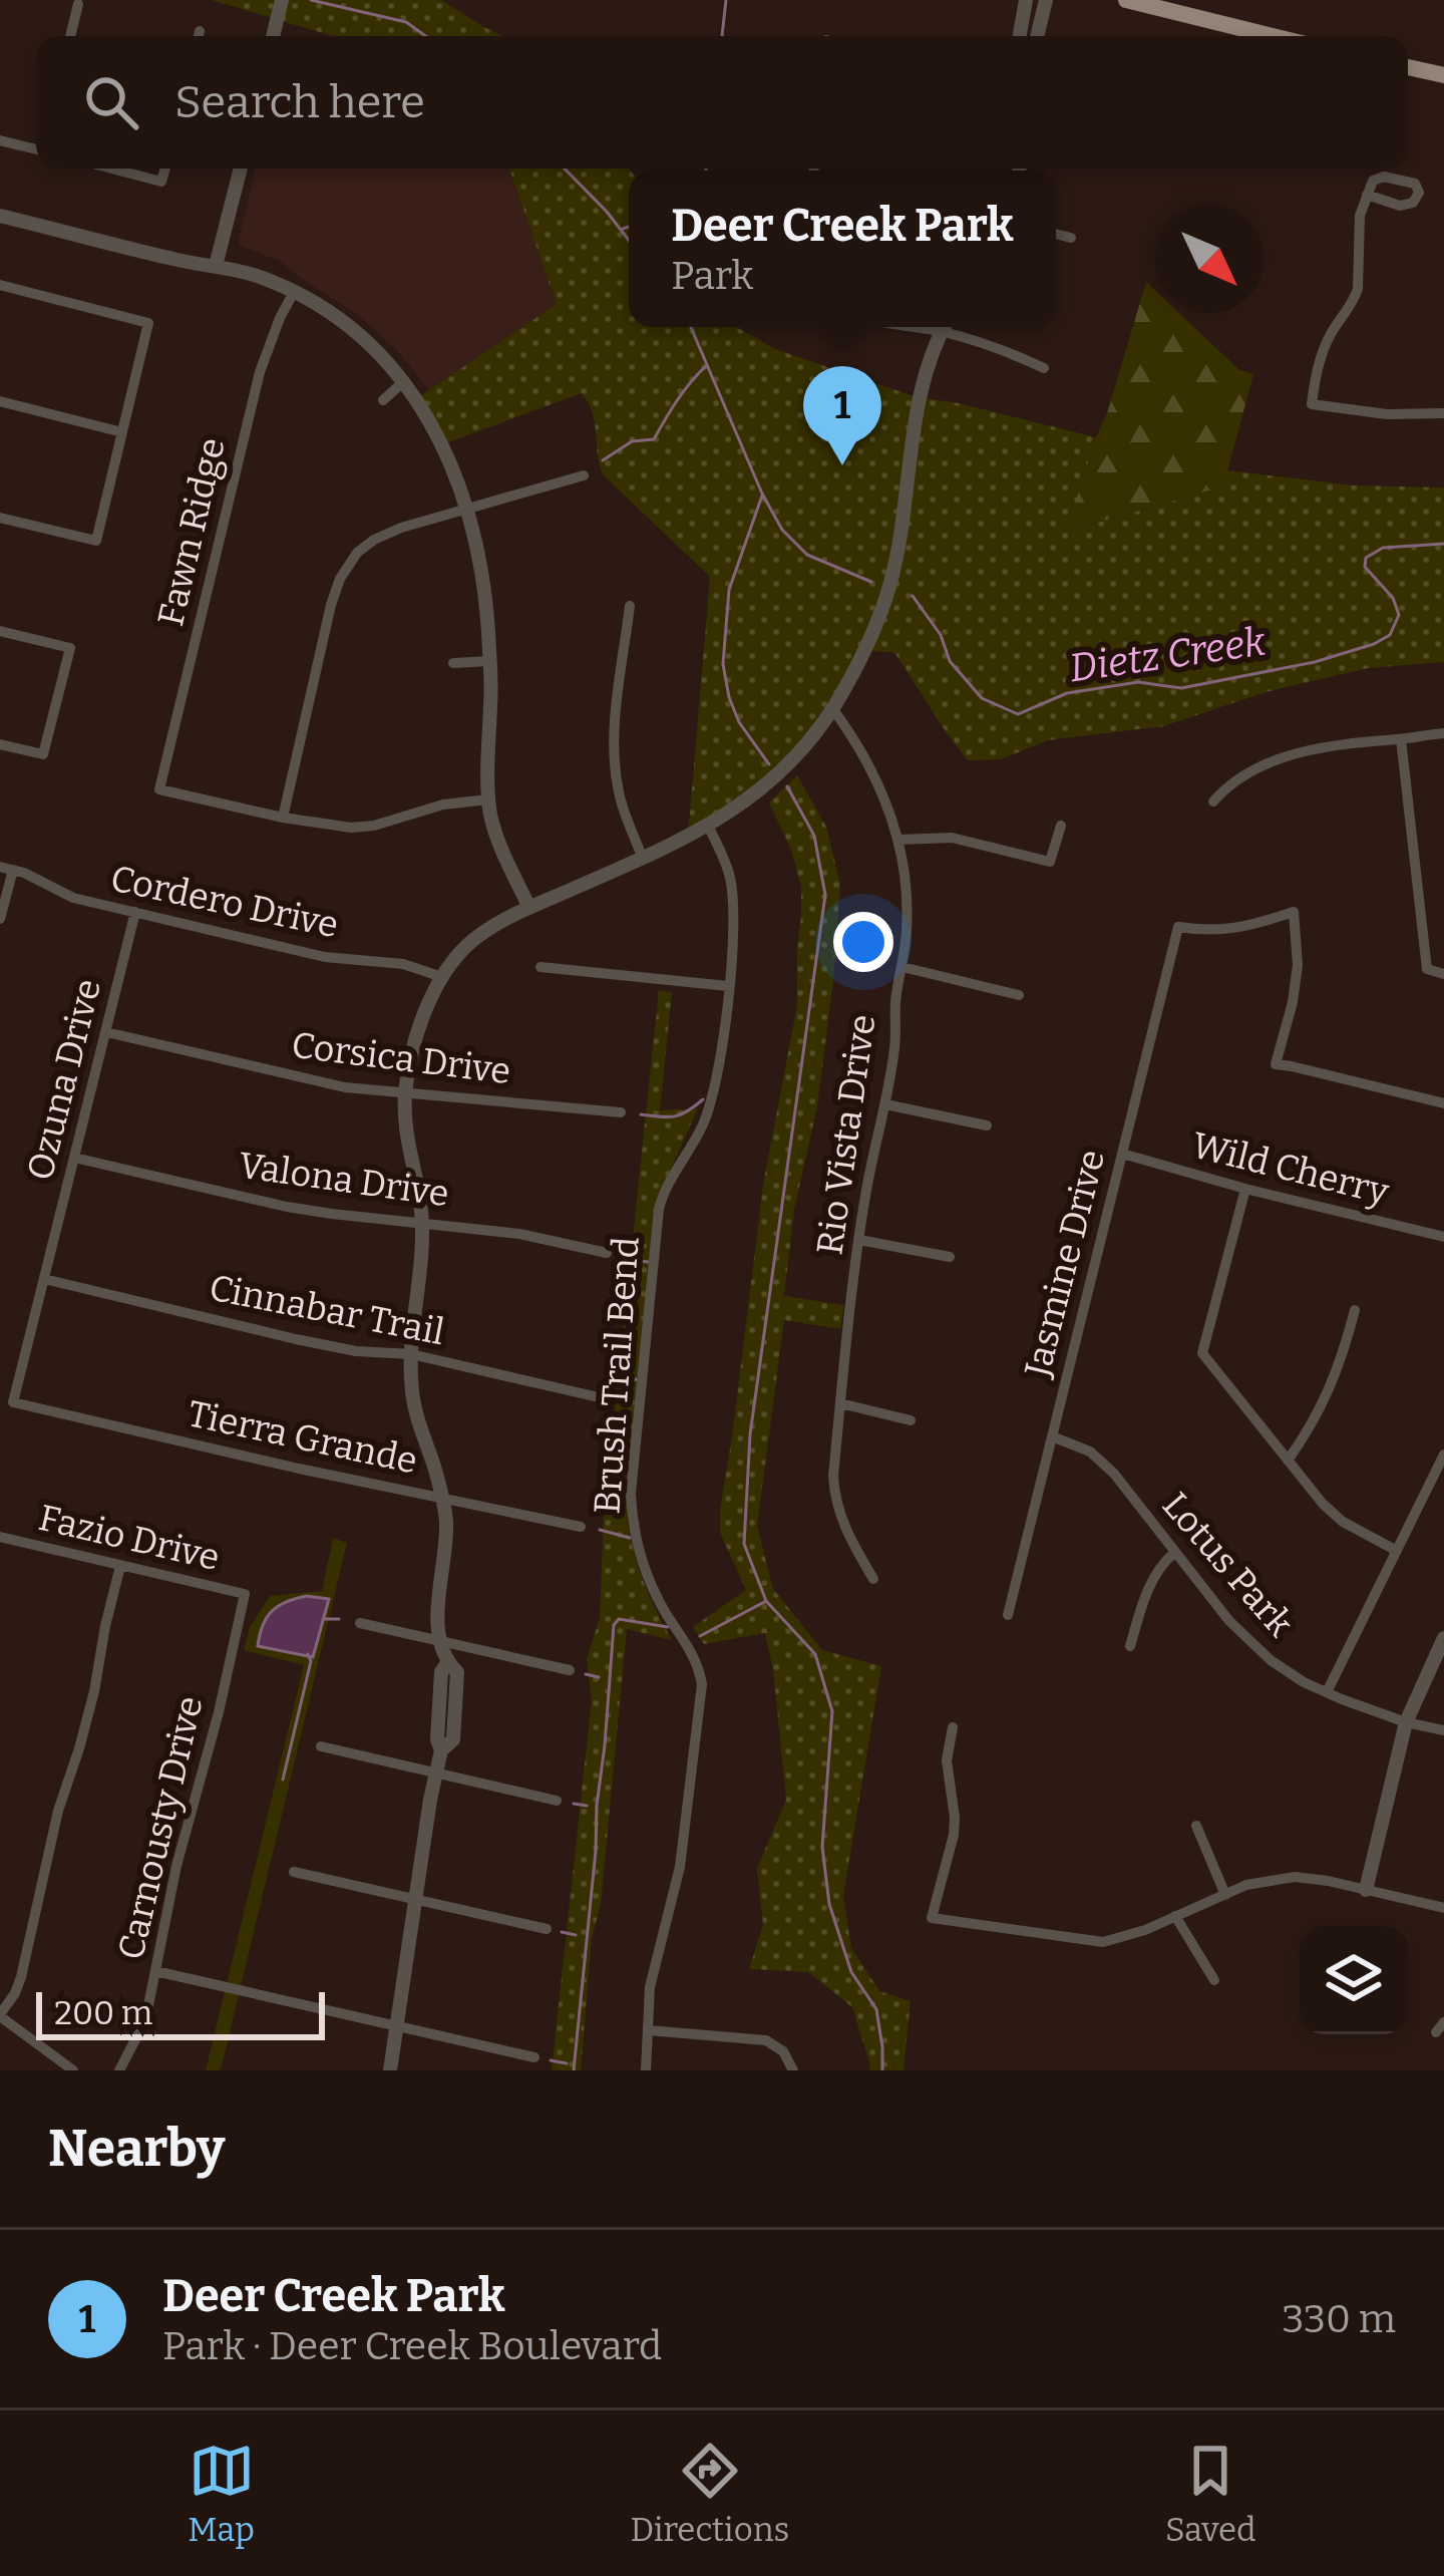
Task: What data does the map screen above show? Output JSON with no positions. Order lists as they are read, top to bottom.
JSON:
{
  "streets": {
    "street": [
      "Fawn Ridge",
      "Cordero Drive",
      "Corsica Drive",
      "Ozuna Drive",
      "Rio Vista Drive",
      "Wild Cherry",
      "Valona Drive",
      "Jasmine Drive",
      "Cinnabar Trail",
      "Brush Trail Bend",
      "Tierra Grande",
      "Fazio Drive",
      "Lotus Park",
      "Carnousty Drive"
    ]
  },
  "crossings": [
    ["Cordero Drive", "Ozuna Drive"],
    ["Corsica Drive", "Ozuna Drive"],
    ["Ozuna Drive", "Valona Drive"],
    ["Ozuna Drive", "Cinnabar Trail"],
    ["Ozuna Drive", "Tierra Grande"],
    ["Wild Cherry", "Jasmine Drive"],
    ["Jasmine Drive", "Lotus Park"],
    ["Fazio Drive", "Carnousty Drive"]
  ],
  "water": ["Dietz Creek"],
  "scale_bar": "200 m",
  "north": "bottom right",
  "page": {
    "search": "Search here",
    "popup": ["Deer Creek Park", "Park"],
    "pins": "1",
    "scale": "200 m",
    "heading": "Nearby",
    "list": [
      {
        "mark": "1",
        "name": "Deer Creek Park",
        "note": "Park · Deer Creek Boulevard",
        "value": "330 m"
      }
    ],
    "nav": ["Map", "Directions", "Saved"]
  }
}
